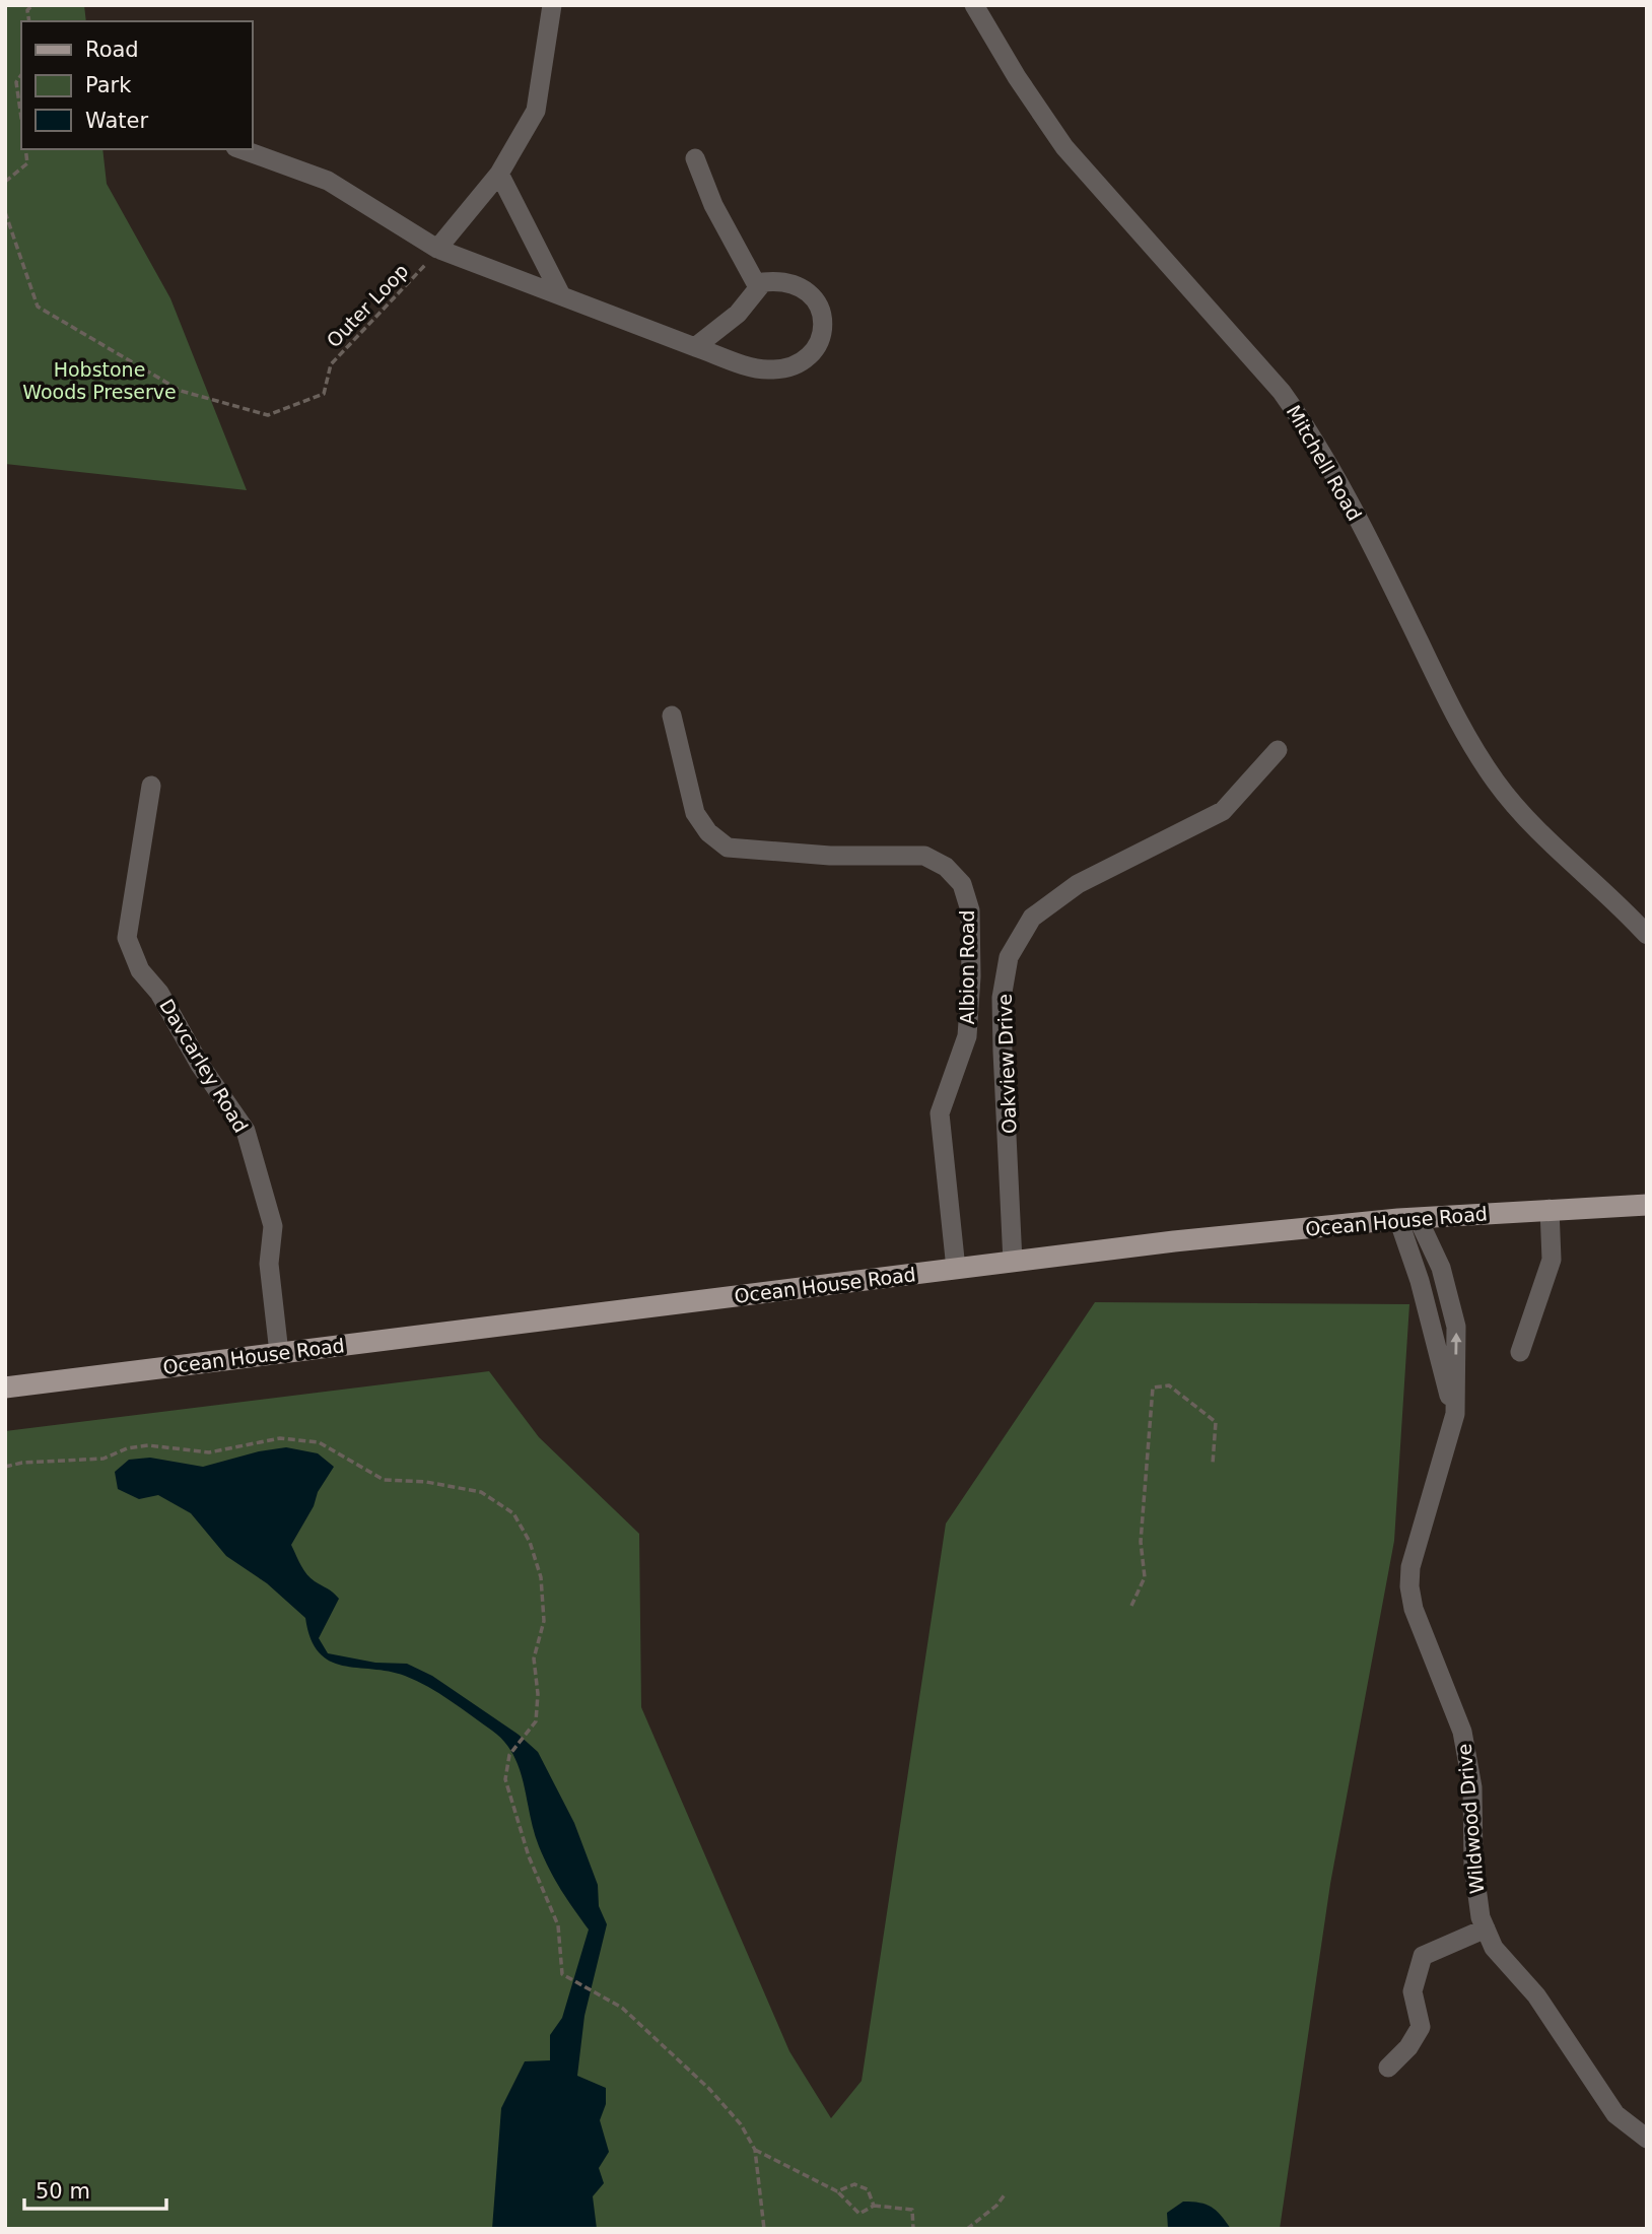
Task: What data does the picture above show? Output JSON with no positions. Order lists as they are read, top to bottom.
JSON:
{
  "streets": {
    "main road": ["Ocean House Road"],
    "street": [
      "Mitchell Road",
      "Albion Road",
      "Oakview Drive",
      "Davcarley Road",
      "Wildwood Drive"
    ],
    "path": ["Outer Loop"]
  },
  "crossings": [
    ["Albion Road", "Ocean House Road"],
    ["Oakview Drive", "Ocean House Road"],
    ["Davcarley Road", "Ocean House Road"],
    ["Ocean House Road", "Wildwood Drive"]
  ],
  "parks": ["Hobstone Woods Preserve"],
  "legend": ["Road", "Park", "Water"],
  "scale_bar": "50 m"
}
